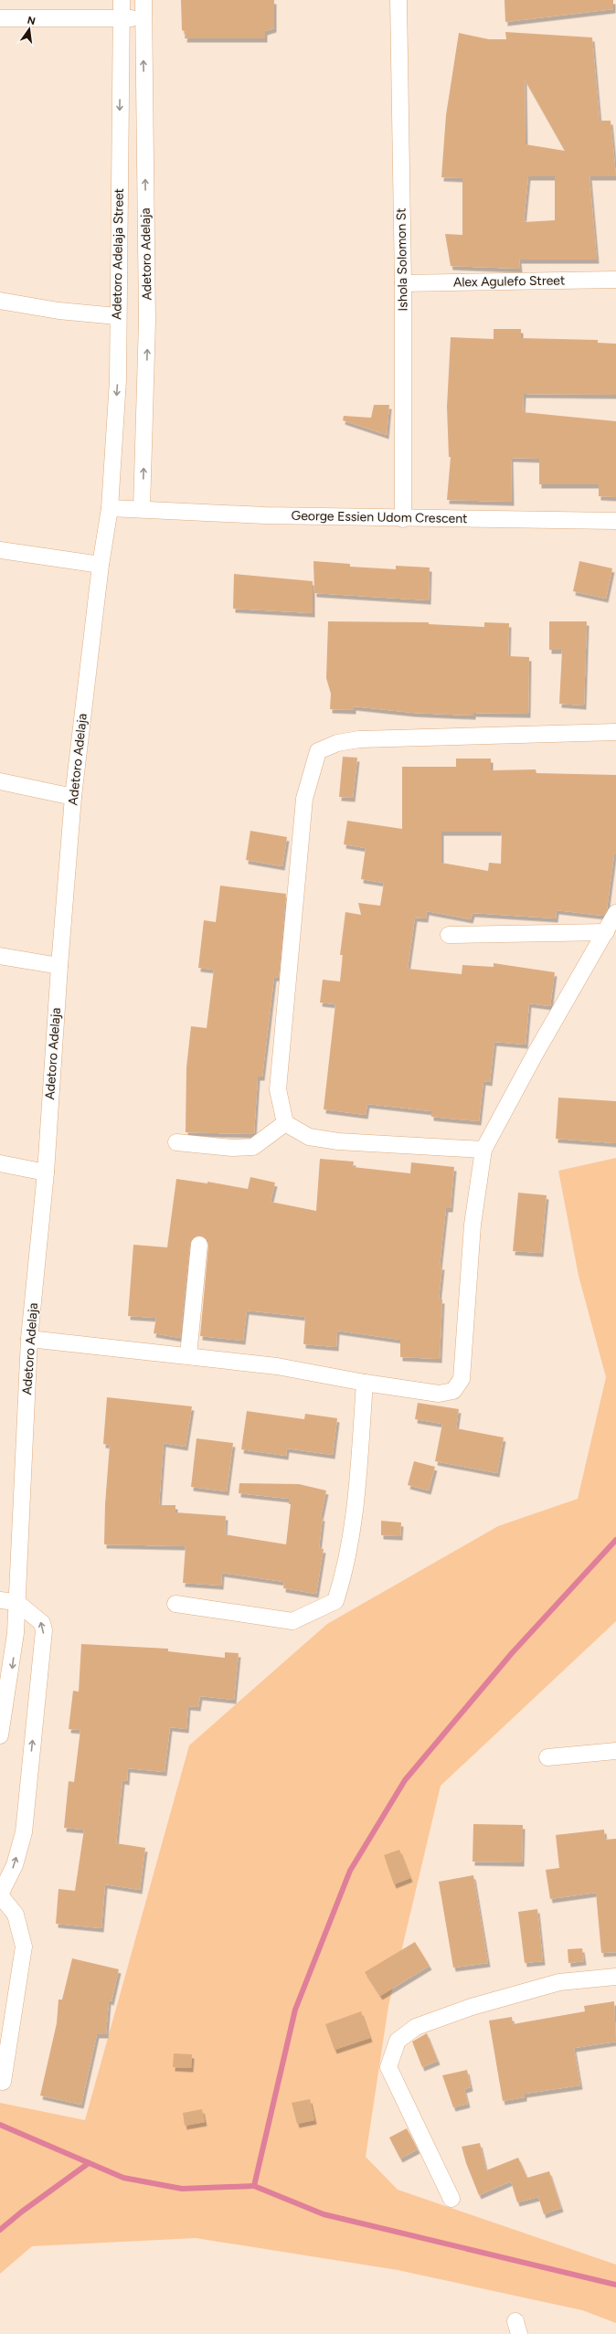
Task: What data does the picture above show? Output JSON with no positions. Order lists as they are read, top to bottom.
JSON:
{
  "streets": {
    "street": [
      "Adetoro Adelaja Street",
      "Adetoro Adelaja",
      "Ishola Solomon St",
      "Alex Agulefo Street",
      "George Essien Udom Crescent"
    ]
  },
  "crossings": [
    ["Adetoro Adelaja Street", "Adetoro Adelaja"],
    ["Adetoro Adelaja Street", "George Essien Udom Crescent"],
    ["Adetoro Adelaja", "George Essien Udom Crescent"],
    ["Ishola Solomon St", "Alex Agulefo Street"],
    ["Ishola Solomon St", "George Essien Udom Crescent"]
  ],
  "one_way": ["Adetoro Adelaja Street"],
  "north": "top"
}
